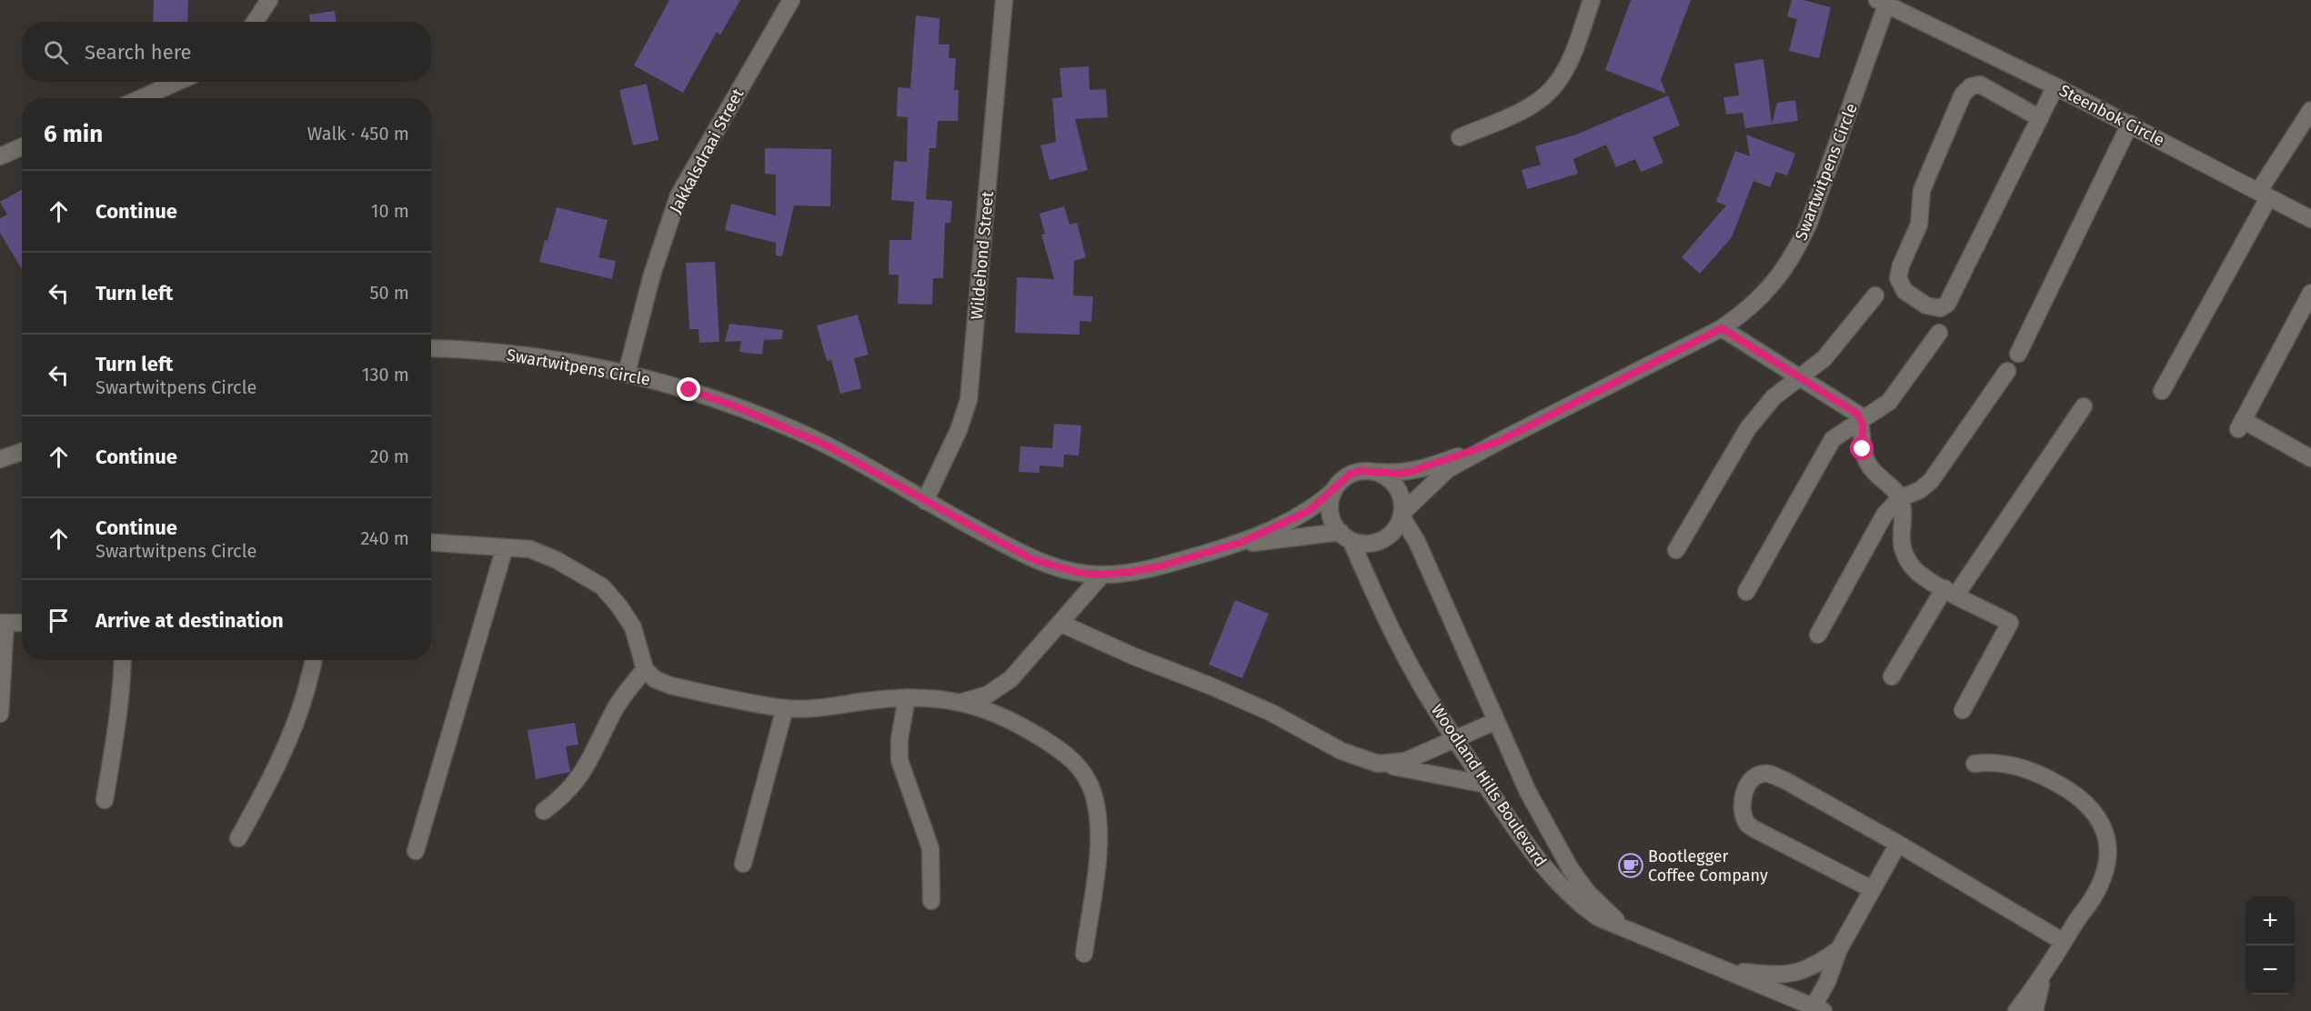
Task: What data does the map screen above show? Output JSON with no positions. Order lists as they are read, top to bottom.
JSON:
{
  "streets": {
    "street": [
      "Steenbok Circle",
      "Jakkalsdraai Street",
      "Swartwitpens Circle",
      "Wildehond Street",
      "Woodland Hills Boulevard"
    ]
  },
  "crossings": [
    ["Steenbok Circle", "Swartwitpens Circle"],
    ["Jakkalsdraai Street", "Swartwitpens Circle"],
    ["Swartwitpens Circle", "Wildehond Street"],
    ["Swartwitpens Circle", "Woodland Hills Boulevard"]
  ],
  "places": {
    "cafe": ["Bootlegger Coffee Company"]
  },
  "page": {
    "search": "Search here",
    "heading": ["6 min", "Walk · 450 m"],
    "list": [
      ["Continue", "10 m"],
      ["Turn left", "50 m"],
      ["Turn left", "Swartwitpens Circle", "130 m"],
      ["Continue", "20 m"],
      ["Continue", "Swartwitpens Circle", "240 m"],
      "Arrive at destination"
    ],
    "map_buttons": ["+", "−"]
  }
}
